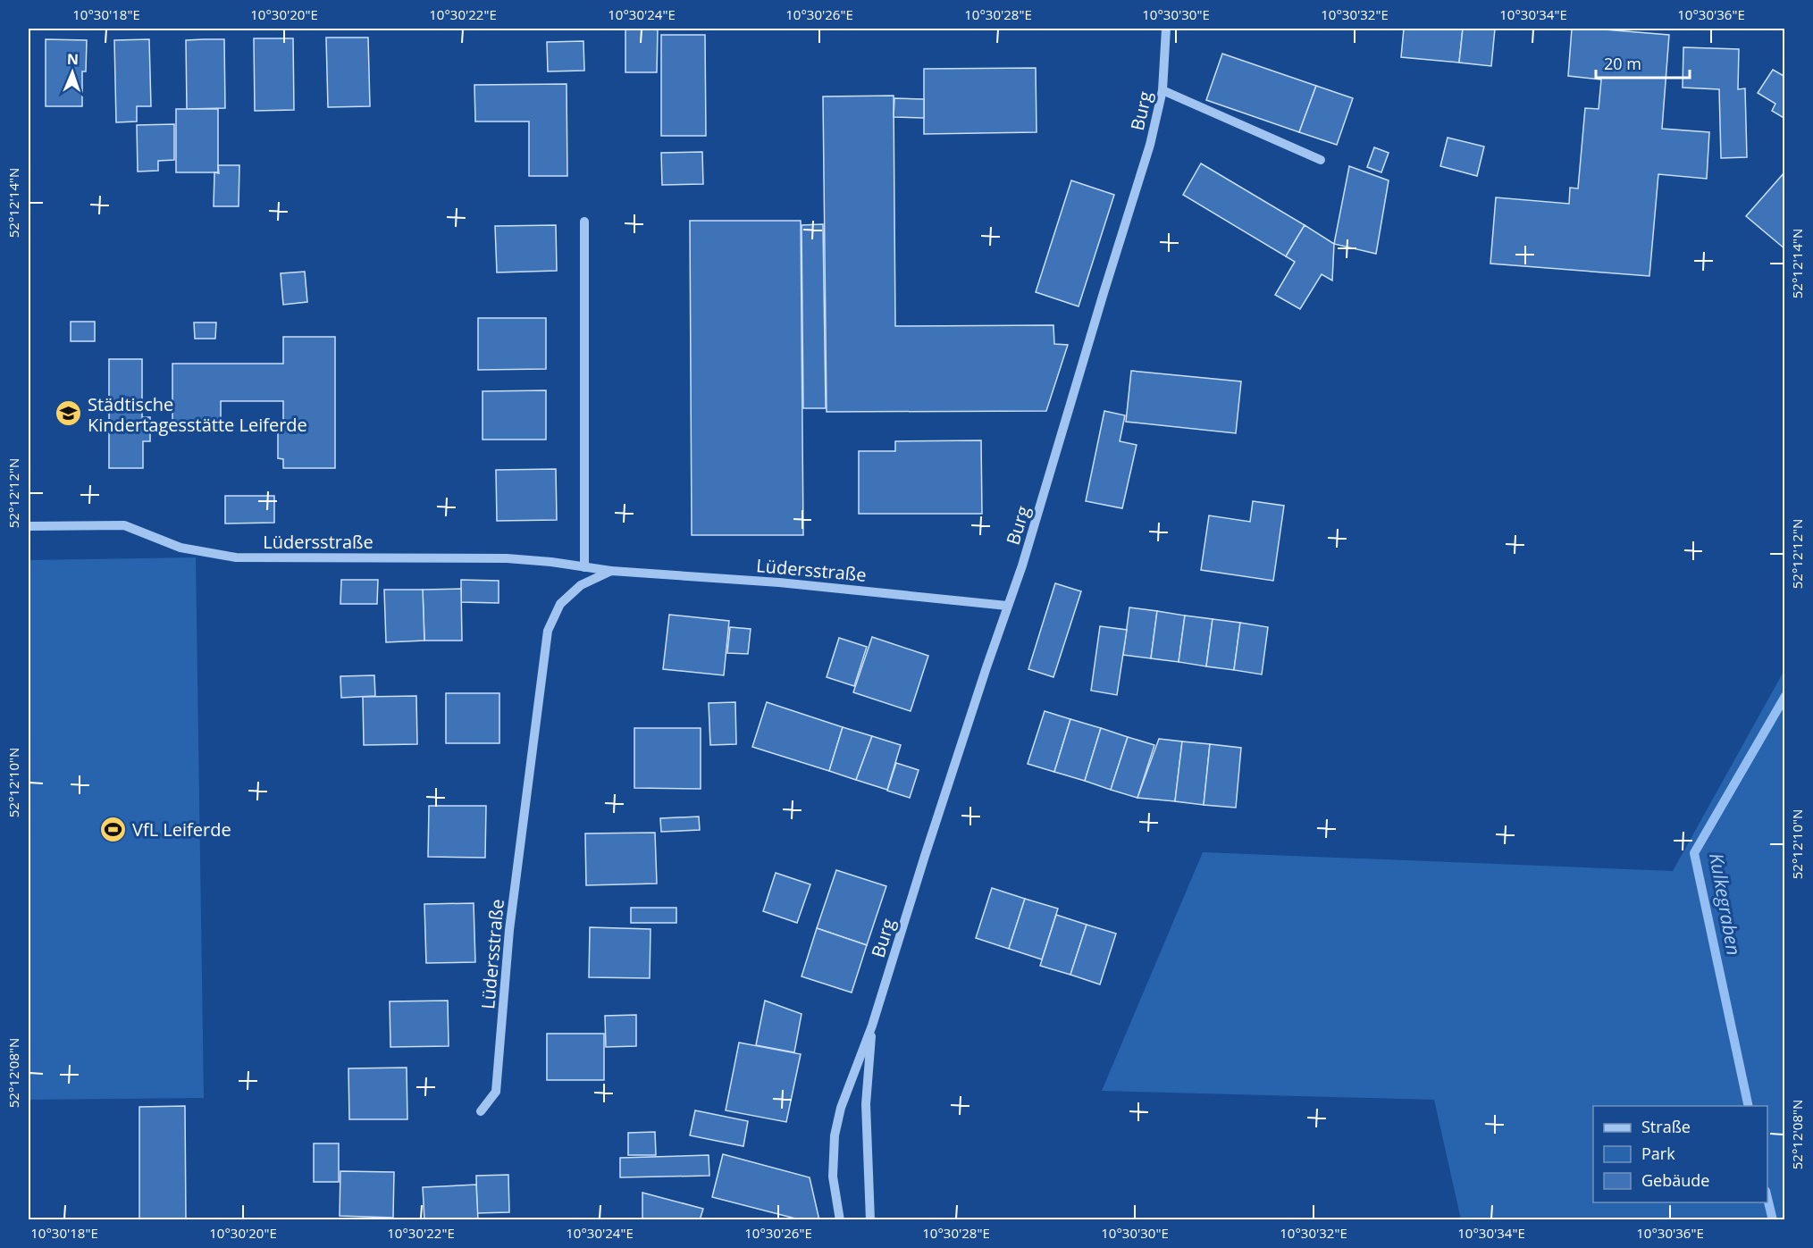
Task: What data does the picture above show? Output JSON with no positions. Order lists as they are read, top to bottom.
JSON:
{
  "streets": {
    "street": ["Burg", "Lüdersstraße"]
  },
  "crossings": [
    ["Burg", "Lüdersstraße"]
  ],
  "water": ["Kulkegraben"],
  "places": {
    "school or university": ["Städtische Kindertagesstätte Leiferde"],
    "sports": ["VfL Leiferde"]
  },
  "legend": ["Straße", "Park", "Gebäude"],
  "scale_bar": "20 m",
  "north": "top",
  "coordinates": [
    "10°30'18\"E",
    "10°30'20\"E",
    "10°30'22\"E",
    "10°30'24\"E",
    "10°30'26\"E",
    "10°30'28\"E",
    "10°30'30\"E",
    "10°30'32\"E",
    "10°30'34\"E",
    "10°30'36\"E",
    "52°12'14\"N",
    "52°12'12\"N",
    "52°12'10\"N",
    "52°12'08\"N"
  ]
}
